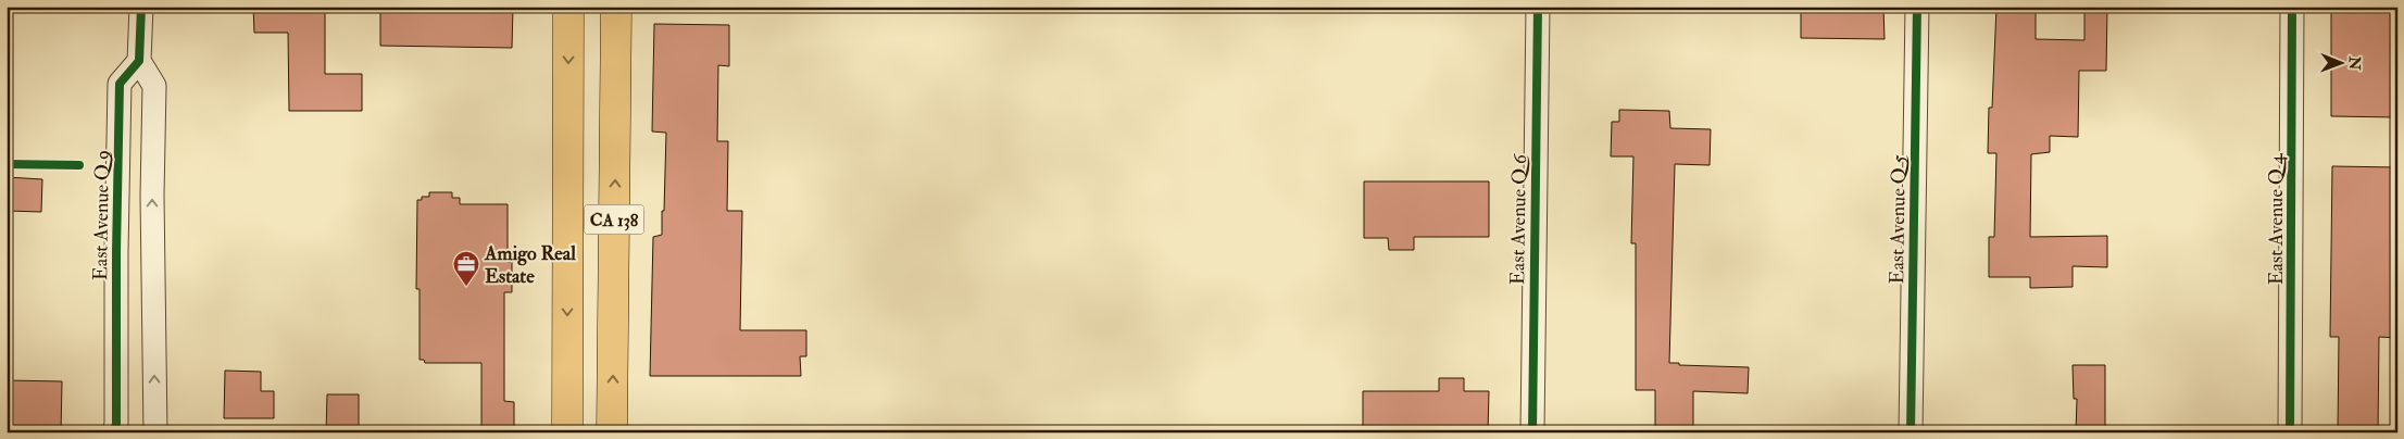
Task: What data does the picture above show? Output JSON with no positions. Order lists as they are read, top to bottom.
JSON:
{
  "streets": {
    "highway": ["CA 138"],
    "street": [
      "East Avenue Q 9",
      "East Avenue Q 6",
      "East Avenue Q 5",
      "East Avenue Q 4"
    ]
  },
  "places": {
    "office": ["Amigo Real Estate"]
  },
  "north": "right"
}
